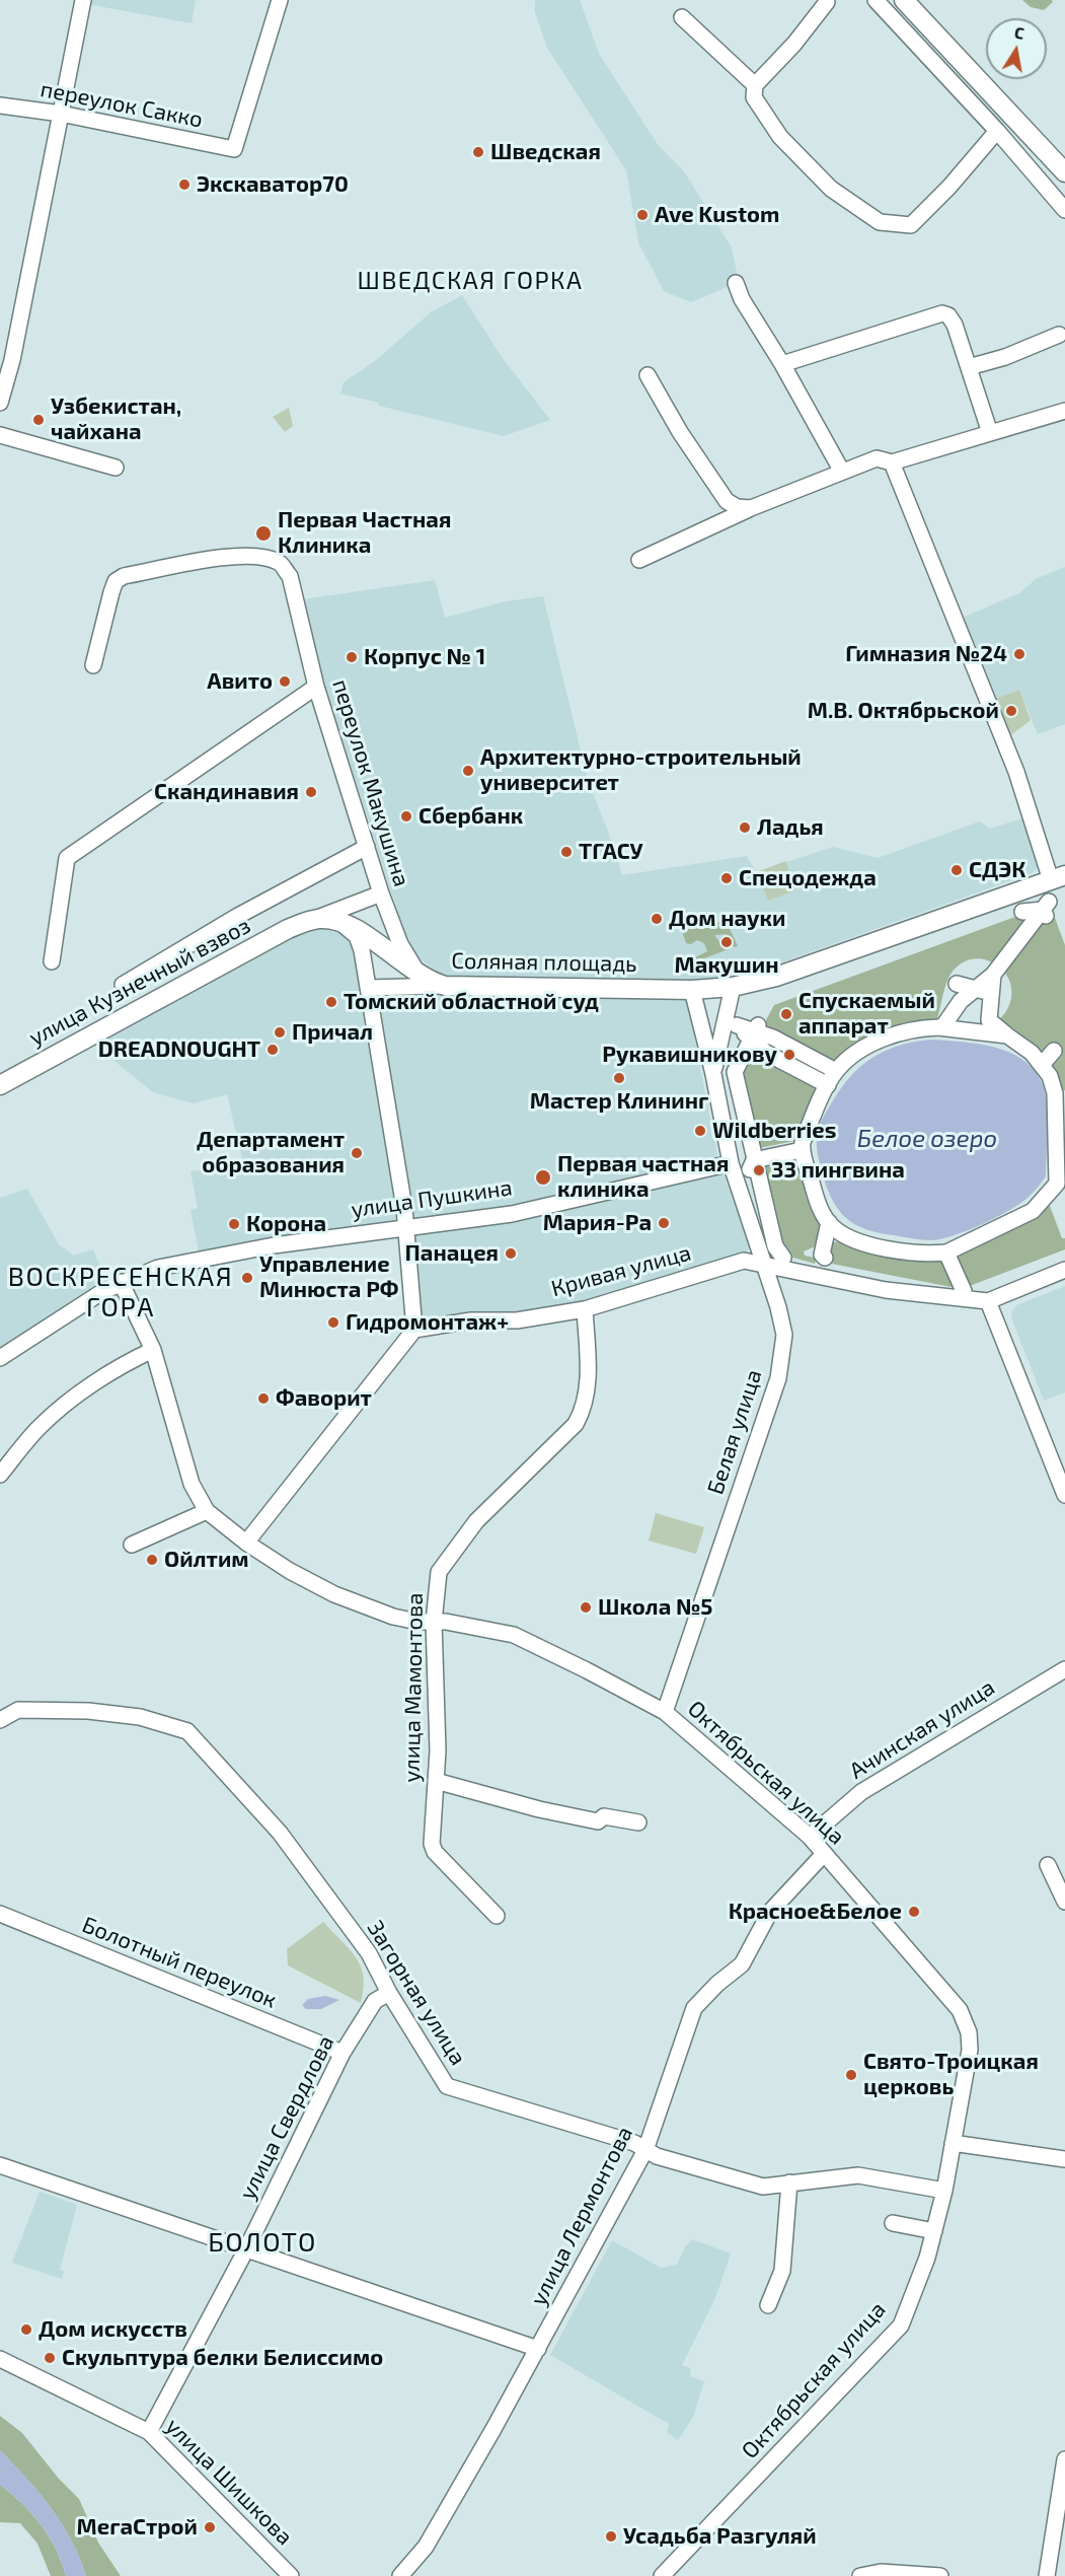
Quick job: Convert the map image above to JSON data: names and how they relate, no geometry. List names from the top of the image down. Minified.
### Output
{"streets":{"main road":["Соляная площадь","улица Кузнечный взвоз"],"street":["переулок Сакко","переулок Макушина","улица Пушкина","Кривая улица","Белая улица","улица Мамонтова","Ачинская улица","Октябрьская улица","Болотный переулок","Загорная улица","улица Свердлова","улица Лермонтова","улица Шишкова"]},"crossings":[["переулок Макушина","Соляная площадь"],["Соляная площадь","улица Кузнечный взвоз"],["улица Пушкина","Белая улица"],["улица Пушкина","Октябрьская улица"],["Кривая улица","Белая улица"],["Кривая улица","улица Мамонтова"],["Белая улица","Октябрьская улица"],["улица Мамонтова","Октябрьская улица"],["Ачинская улица","Октябрьская улица"],["Октябрьская улица","Загорная улица"],["Октябрьская улица","улица Лермонтова"],["Болотный переулок","улица Свердлова"],["Загорная улица","улица Свердлова"],["Загорная улица","улица Лермонтова"],["улица Свердлова","улица Шишкова"]],"districts":["ШВЕДСКАЯ ГОРКА","ВОСКРЕСЕНСКАЯ ГОРА","БОЛОТО"],"water":["Белое озеро"],"places":["Шведская","Экскаватор70","Ave Kustom","Узбекистан, чайхана","Первая Частная Клиника","Гимназия №24","Корпус № 1","Авито","М.В. Октябрьской","Архитектурно-строительный университет","Скандинавия","Сбербанк","Ладья","ТГАСУ","СДЭК","Спецодежда","Дом науки","Макушин","Томский областной суд","Спускаемый аппарат","Причал","DREADNOUGHT","Рукавишникову","Мастер Клининг","Wildberries","Департамент образования","33 пингвина","Первая частная клиника","Мария-Ра","Корона","Панацея","Управление Минюста РФ","Гидромонтаж+","Фаворит","Ойлтим","Школа №5","Красное&Белое","Свято-Троицкая церковь","Дом искусств","Скульптура белки Белиссимо","МегаСтрой","Усадьба Разгуляй"],"north":"top"}
